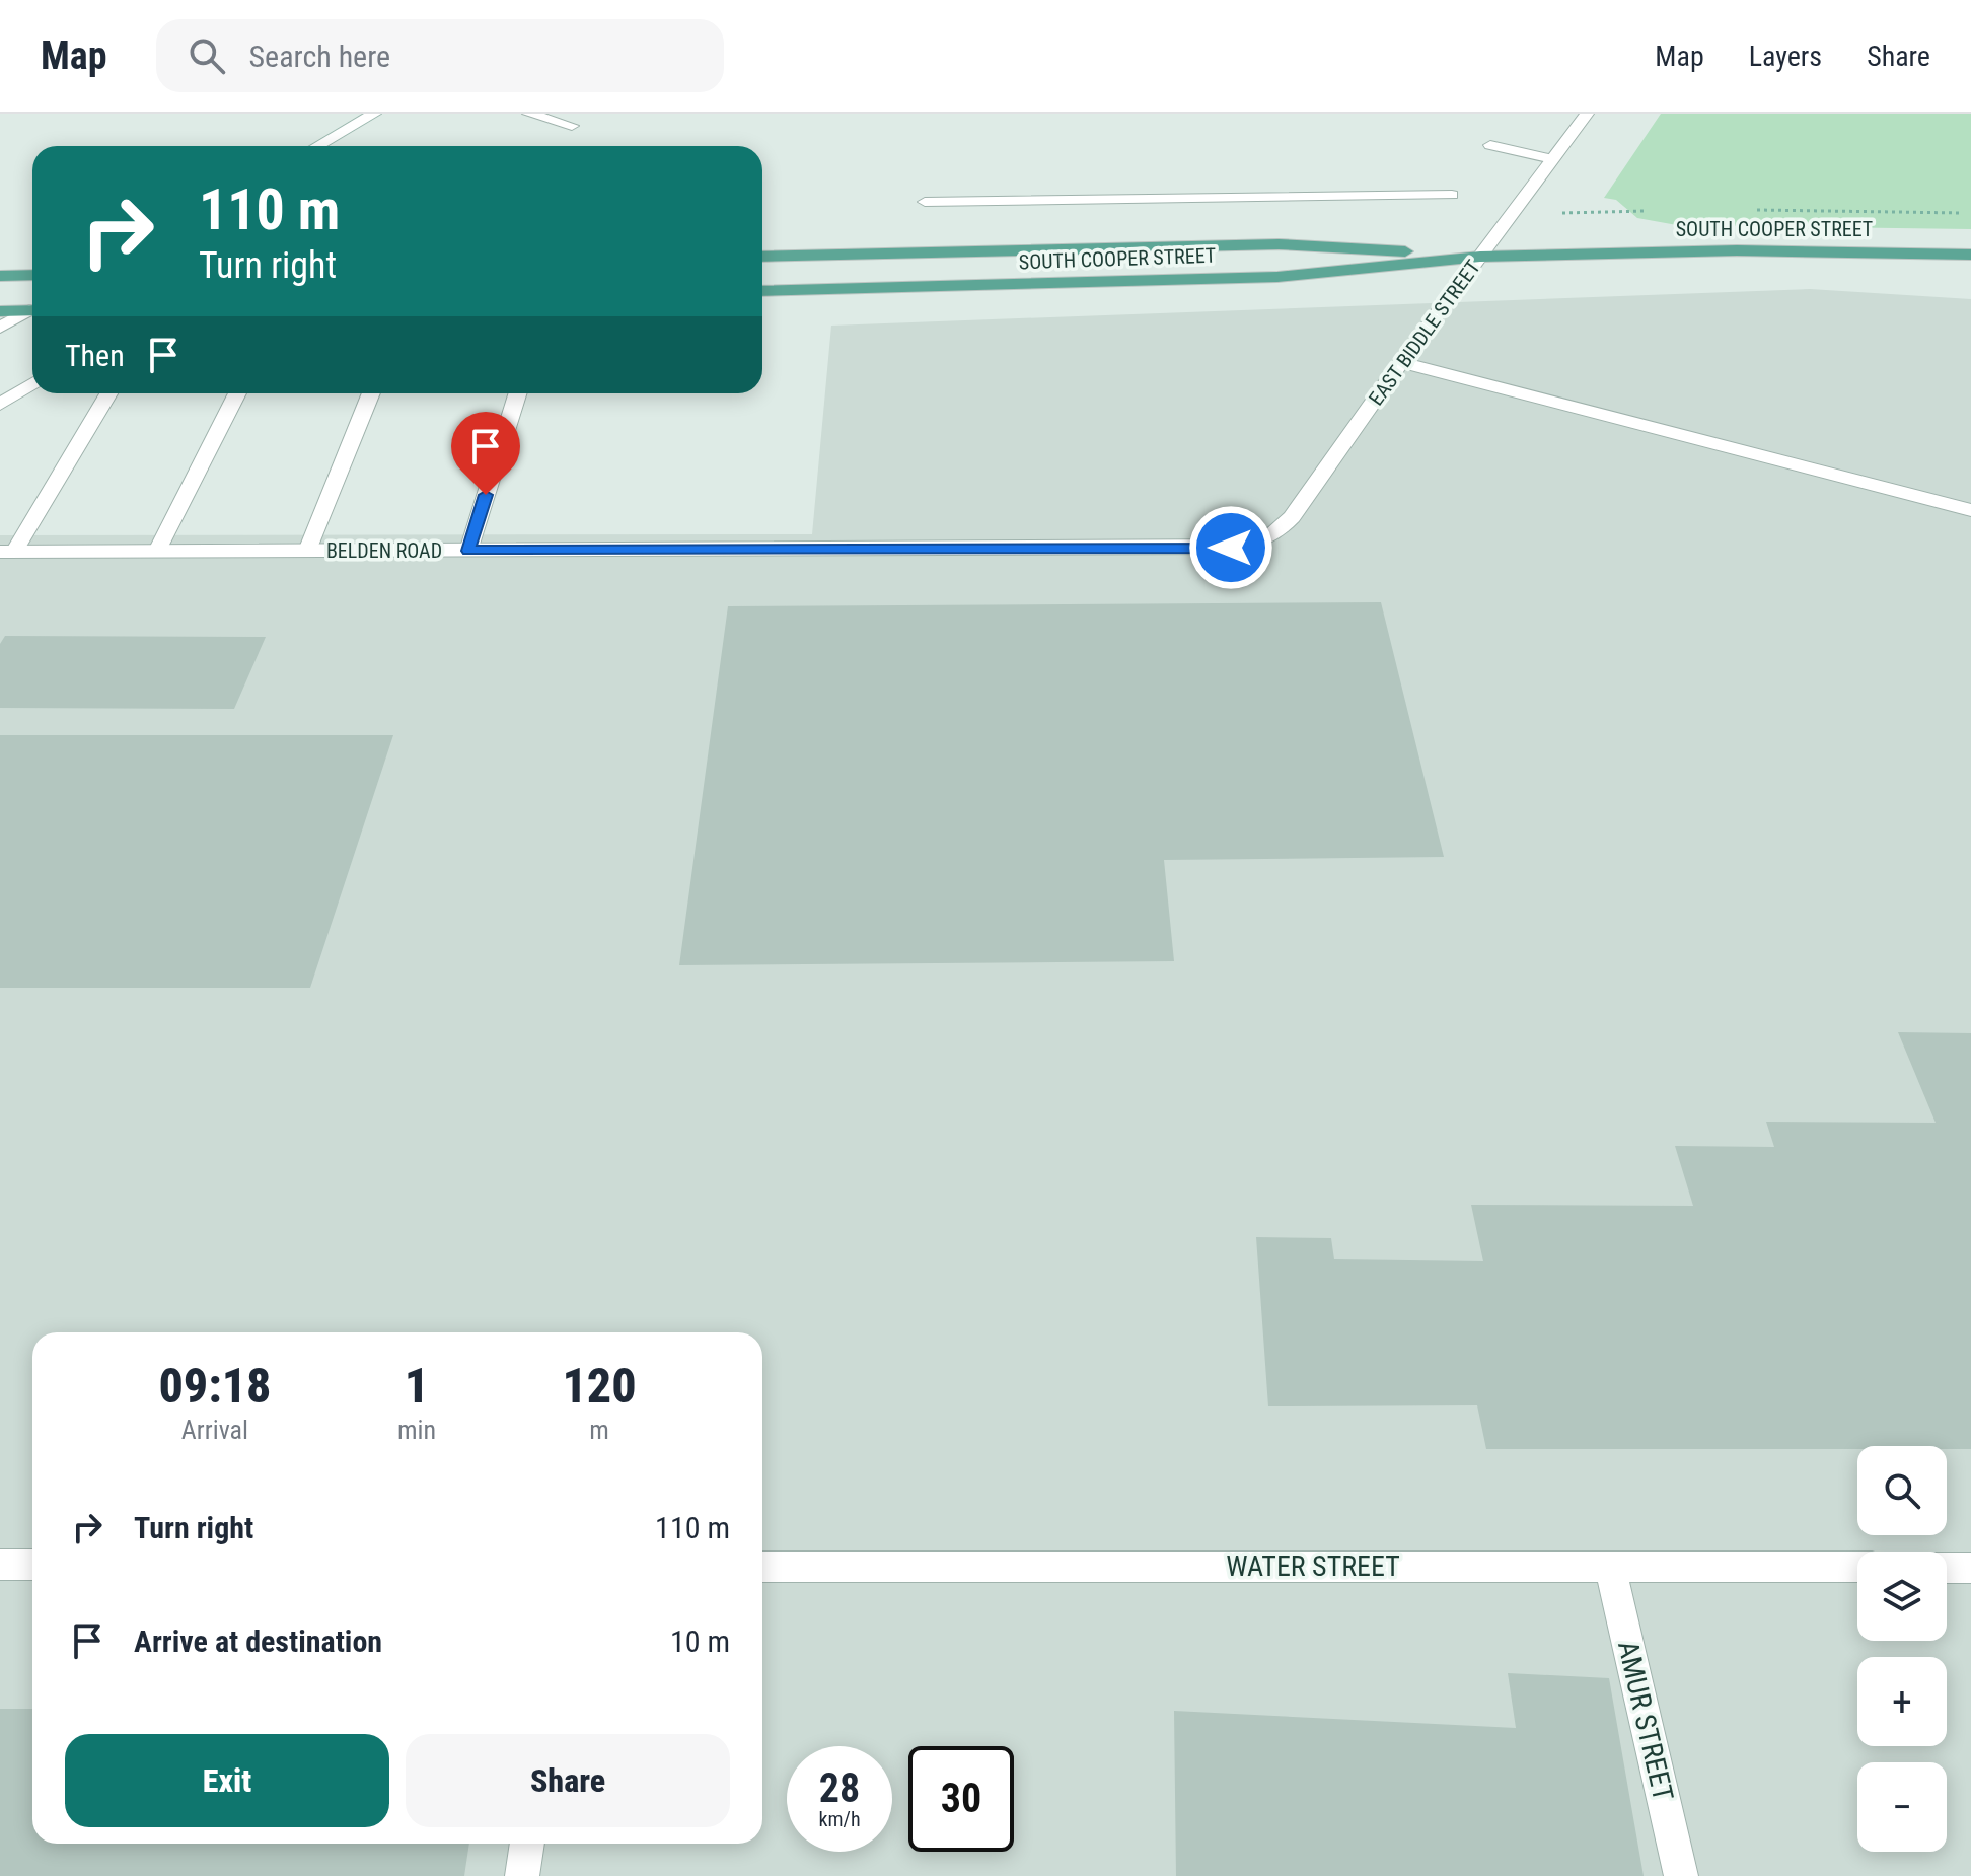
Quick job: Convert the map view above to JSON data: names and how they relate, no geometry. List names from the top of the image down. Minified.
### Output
{"streets":{"main road":["SOUTH COOPER STREET"],"street":["EAST BIDDLE STREET","BELDEN ROAD","WATER STREET","AMUR STREET"]},"crossings":[["SOUTH COOPER STREET","EAST BIDDLE STREET"],["EAST BIDDLE STREET","BELDEN ROAD"],["WATER STREET","AMUR STREET"]],"page":{"header":"Map","search":"Search here","nav":["Map","Layers","Share"],"turn":["110 m","Turn right"],"then":"Then","eta":["09:18","Arrival","1","min","120","m"],"map_buttons":["+","−"],"list":[{"name":"Turn right","value":"110 m"},{"name":"Arrive at destination","value":"10 m"}],"buttons":["Exit","Share"],"speed":"28 km/h","limit":"30"}}
